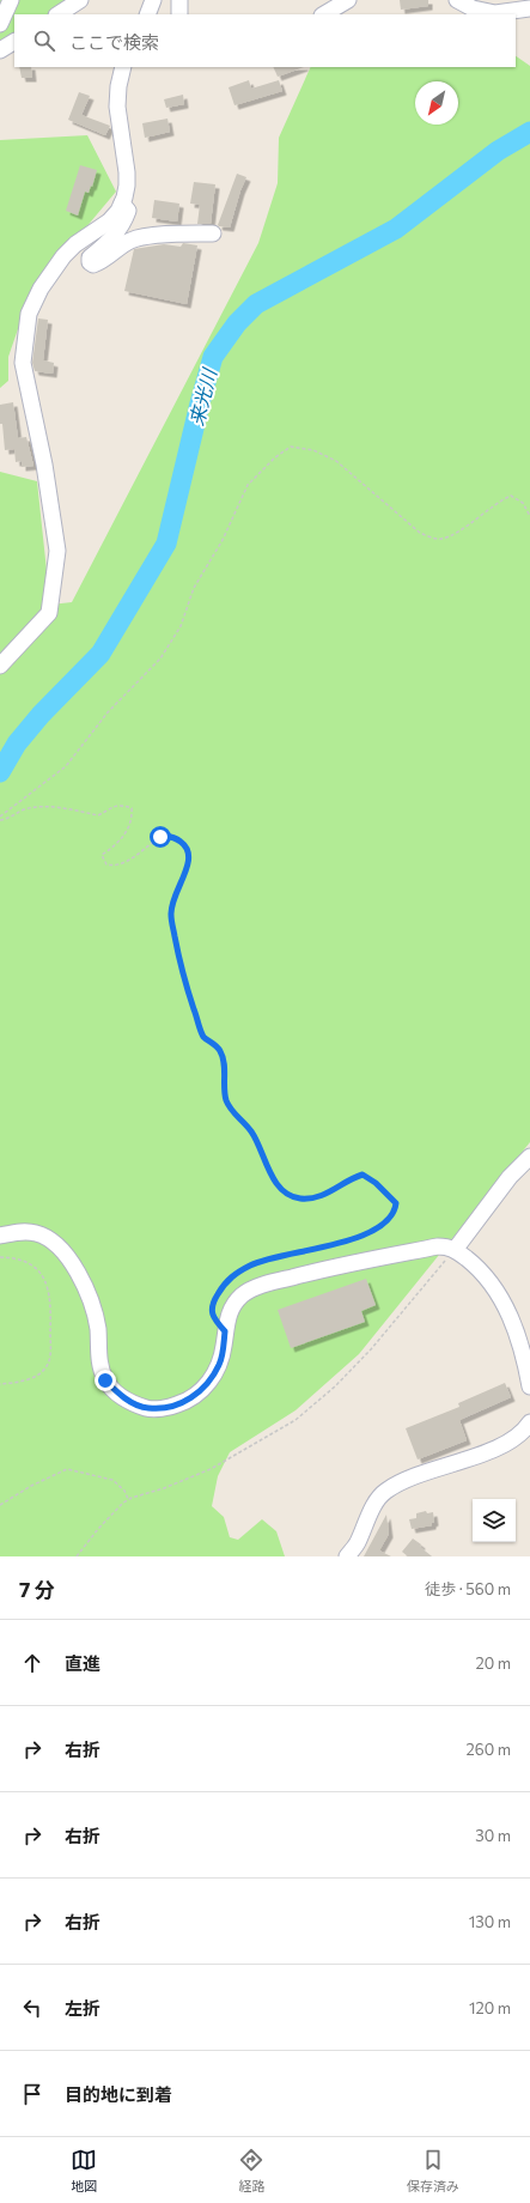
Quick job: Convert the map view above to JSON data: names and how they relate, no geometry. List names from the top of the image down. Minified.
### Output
{"water":["来光川"],"north":"bottom left","page":{"search":"ここで検索","heading":["7 分","徒歩 · 560 m"],"list":[["直進","20 m"],["右折","260 m"],["右折","30 m"],["右折","130 m"],["左折","120 m"],"目的地に到着"],"nav":["地図","経路","保存済み"]}}
